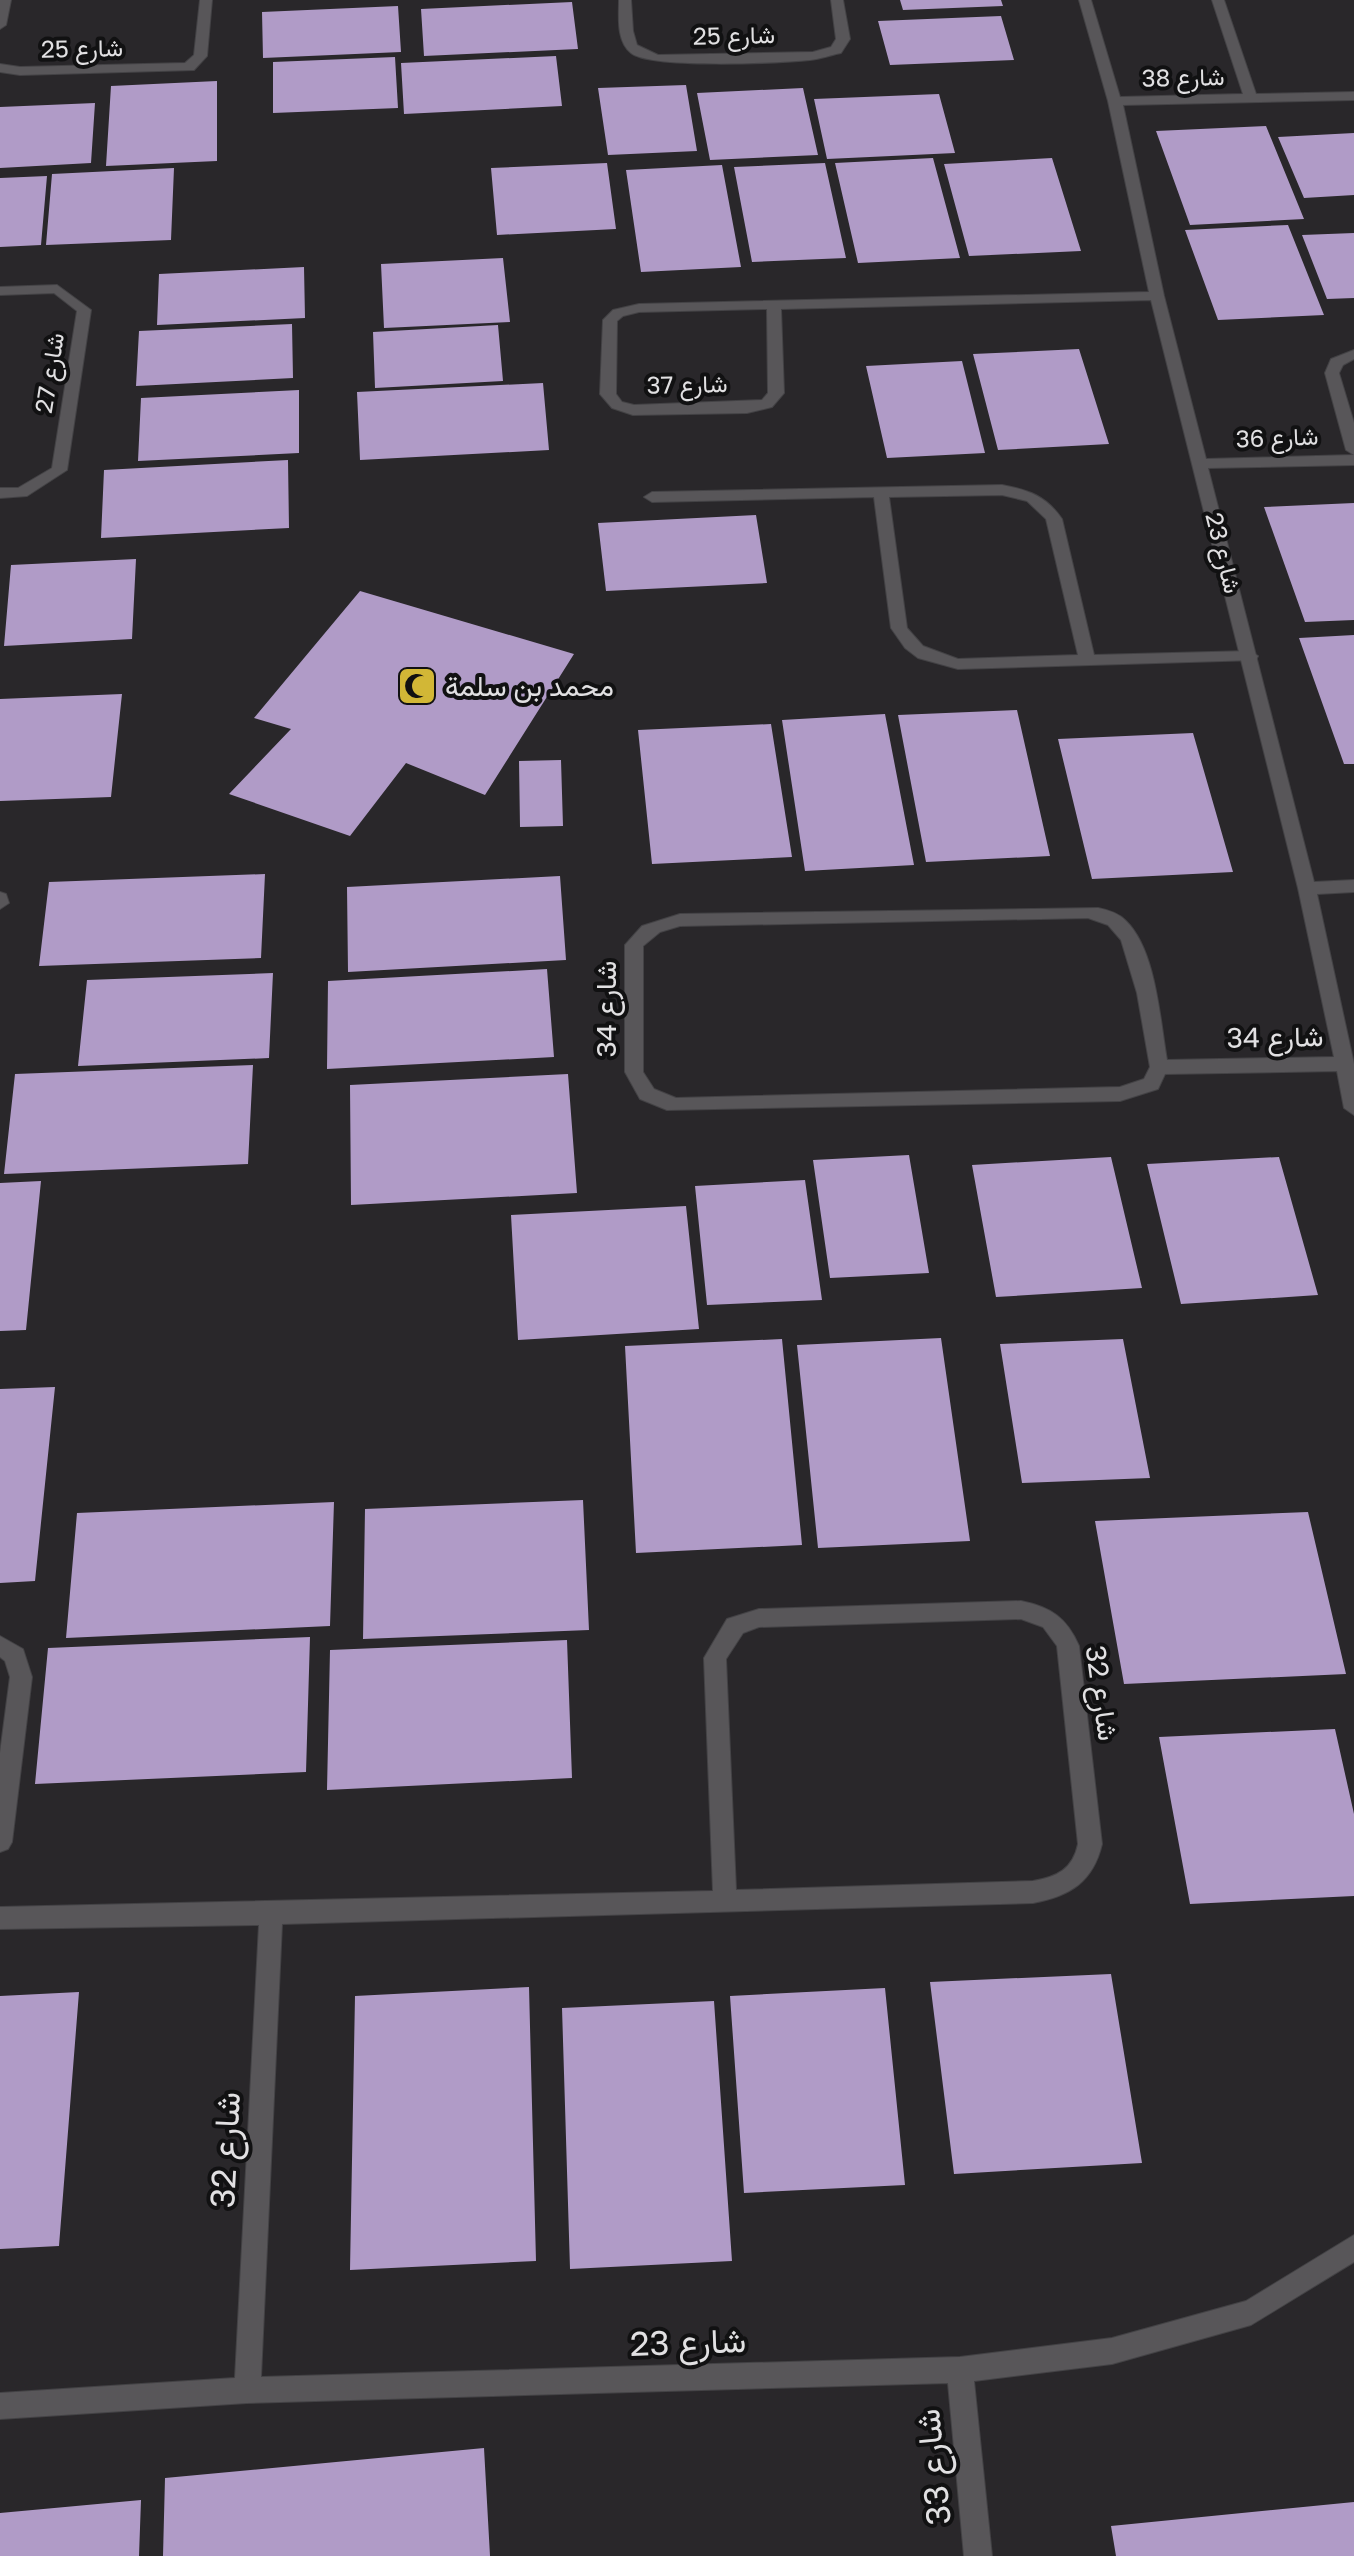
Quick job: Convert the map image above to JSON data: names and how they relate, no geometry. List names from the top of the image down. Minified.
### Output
{"streets":{"street":["شارع 25","شارع 38","شارع 27","شارع 37","شارع 36","شارع 23","شارع 34","شارع 32","شارع 33"]},"crossings":[["شارع 38","شارع 23"],["شارع 37","شارع 23"],["شارع 36","شارع 23"],["شارع 23","شارع 34"],["شارع 23","شارع 32"],["شارع 23","شارع 33"]],"places":{"mosque":["محمد بن سلمة"]}}
